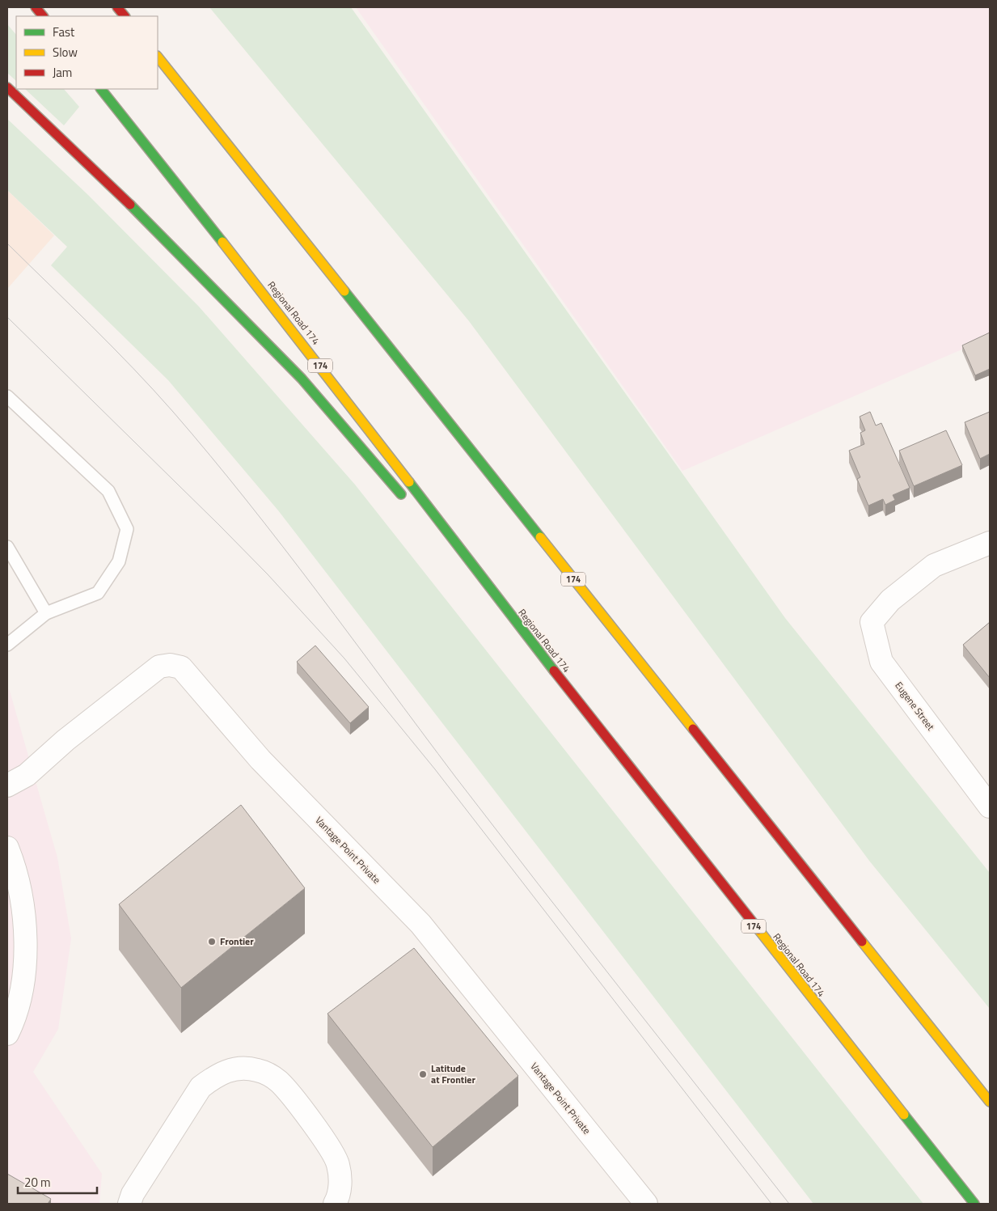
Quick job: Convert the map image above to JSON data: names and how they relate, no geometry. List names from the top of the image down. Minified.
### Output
{"streets":{"highway":["Regional Road 174","174"],"street":["Eugene Street","Vantage Point Private"]},"places":["Frontier","Latitude at Frontier"],"legend":["Fast","Slow","Jam"],"scale_bar":"20 m"}
